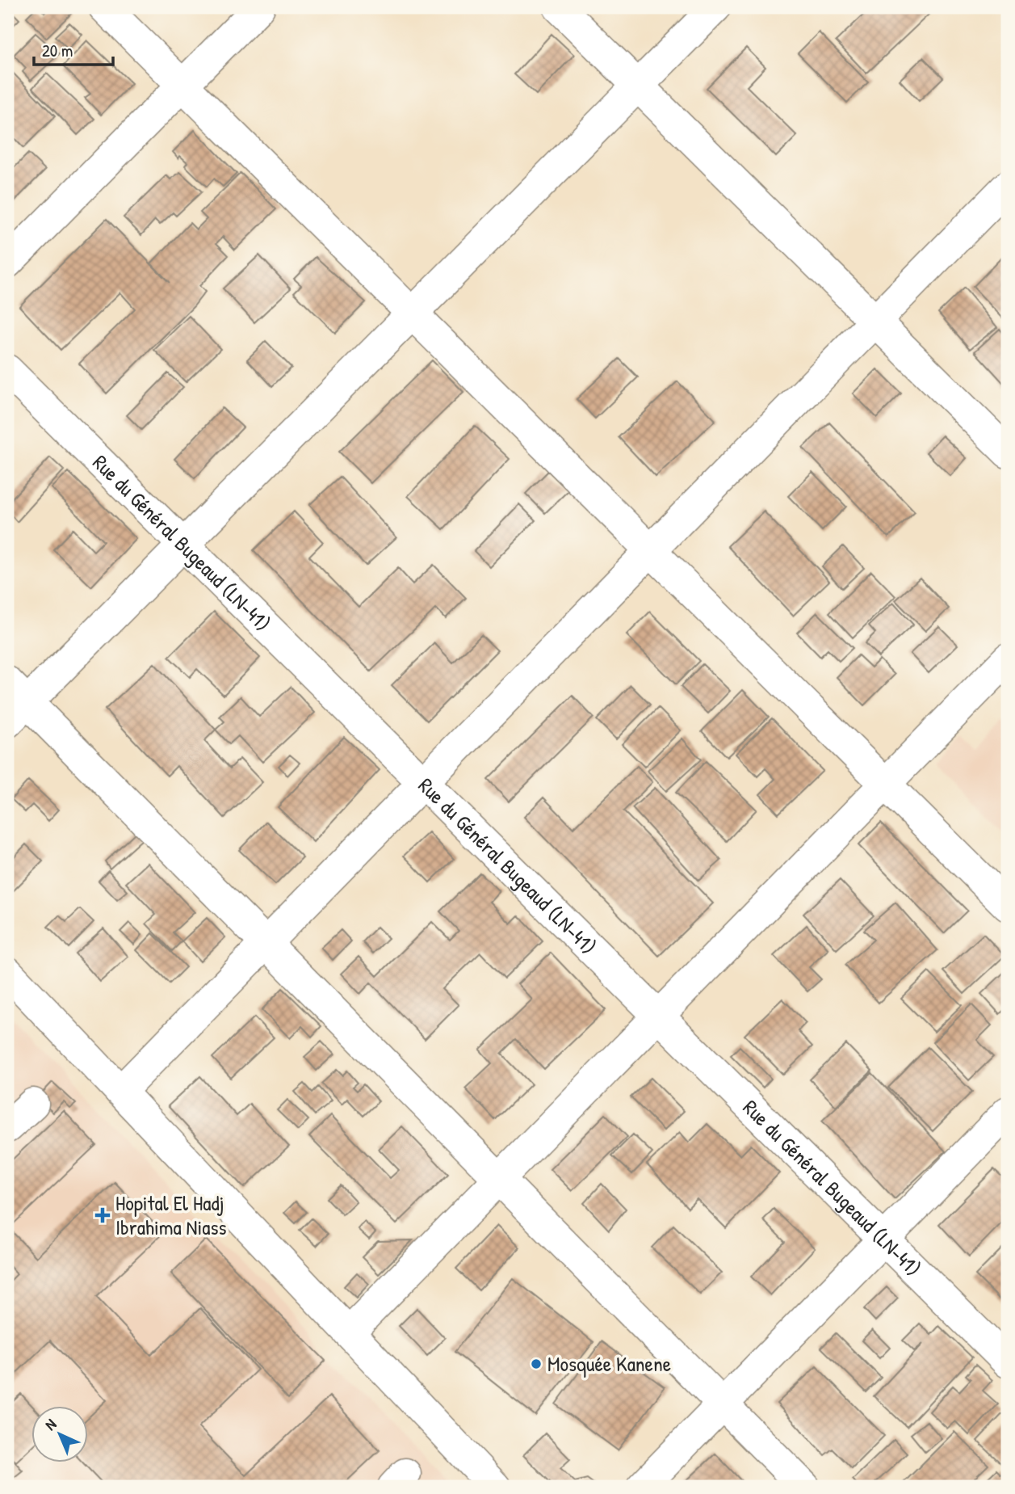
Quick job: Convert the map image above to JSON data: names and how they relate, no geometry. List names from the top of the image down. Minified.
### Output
{"streets":{"street":["Rue du Général Bugeaud (LN-41)"]},"places":{"health":["Hopital El Hadj Ibrahima Niass"],"other":["Mosquée Kanene"]},"scale_bar":"20 m","north":"top left"}
